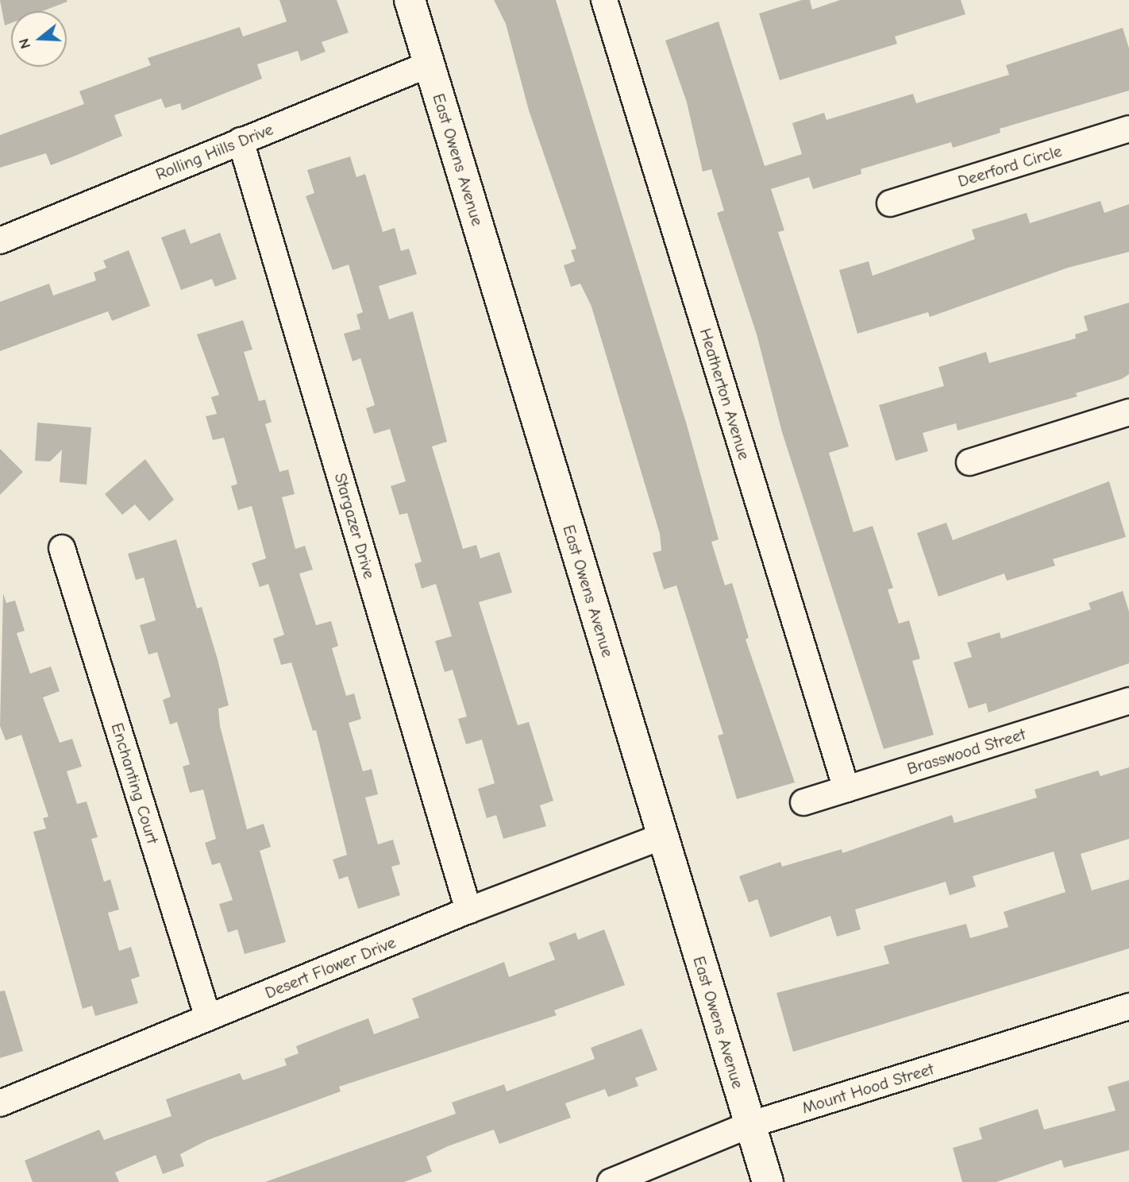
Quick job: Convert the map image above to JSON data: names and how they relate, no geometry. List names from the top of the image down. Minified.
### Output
{"streets":{"main road":["East Owens Avenue"],"street":["Rolling Hills Drive","Deerford Circle","Heatherton Avenue","Stargazer Drive","Brasswood Street","Enchanting Court","Desert Flower Drive","Mount Hood Street"]},"crossings":[["Rolling Hills Drive","East Owens Avenue"],["Rolling Hills Drive","Stargazer Drive"],["East Owens Avenue","Desert Flower Drive"],["East Owens Avenue","Mount Hood Street"],["Heatherton Avenue","Brasswood Street"],["Stargazer Drive","Desert Flower Drive"],["Enchanting Court","Desert Flower Drive"]],"north":"left"}
